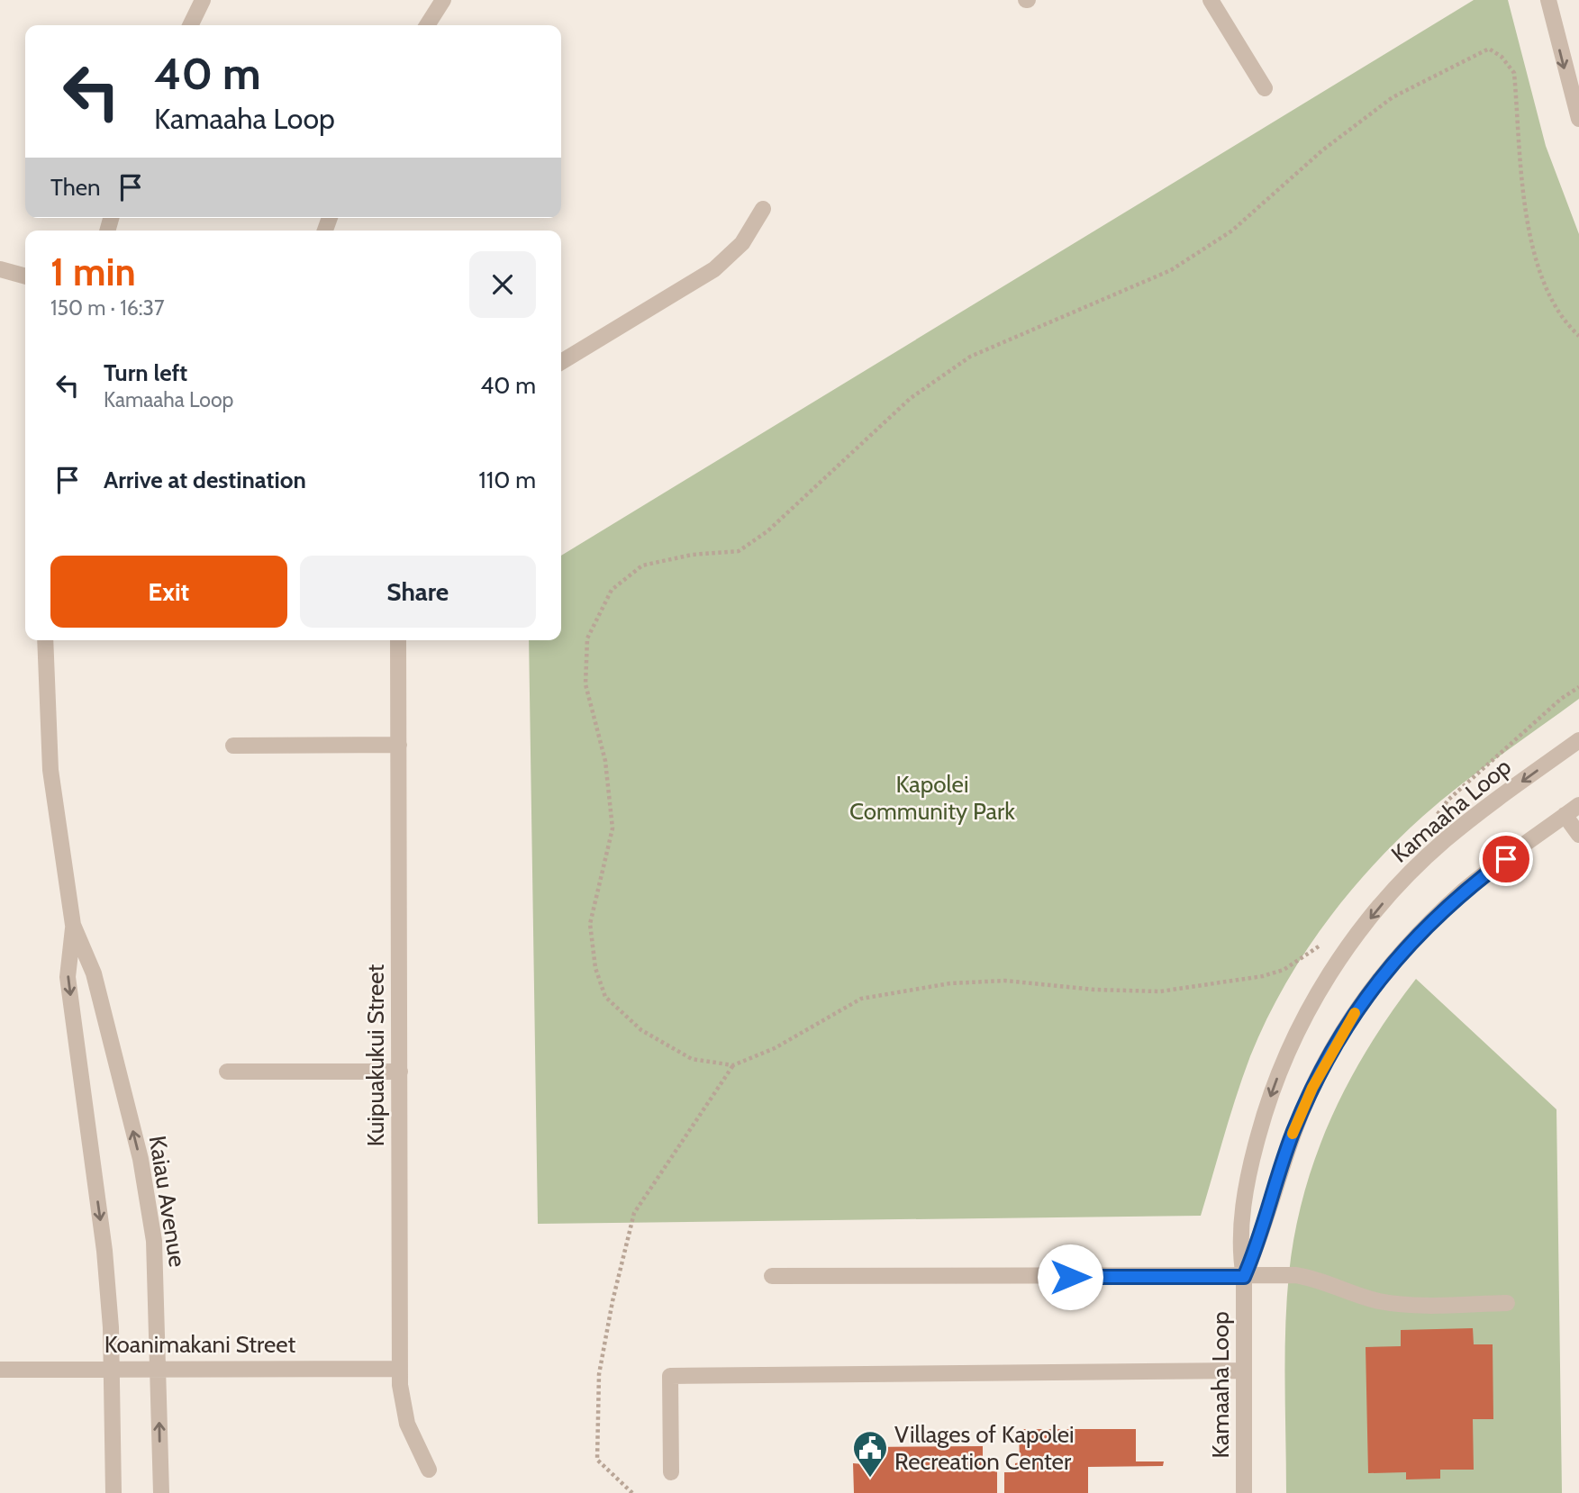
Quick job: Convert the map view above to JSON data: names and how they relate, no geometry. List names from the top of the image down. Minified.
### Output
{"streets":{"street":["Kamaaha Loop","Kuipuakukui Street","Kaiau Avenue","Koanimakani Street"]},"crossings":[["Kuipuakukui Street","Koanimakani Street"],["Kaiau Avenue","Koanimakani Street"]],"parks":["Kapolei Community Park"],"places":{"public building":["Villages of Kapolei Recreation Center"]},"page":{"turn":["40 m","Kamaaha Loop"],"then":"Then","heading":["1 min","150 m · 16:37"],"list":[{"name":"Turn left","note":"Kamaaha Loop","value":"40 m"},{"name":"Arrive at destination","value":"110 m"}],"buttons":["Exit","Share"]}}
